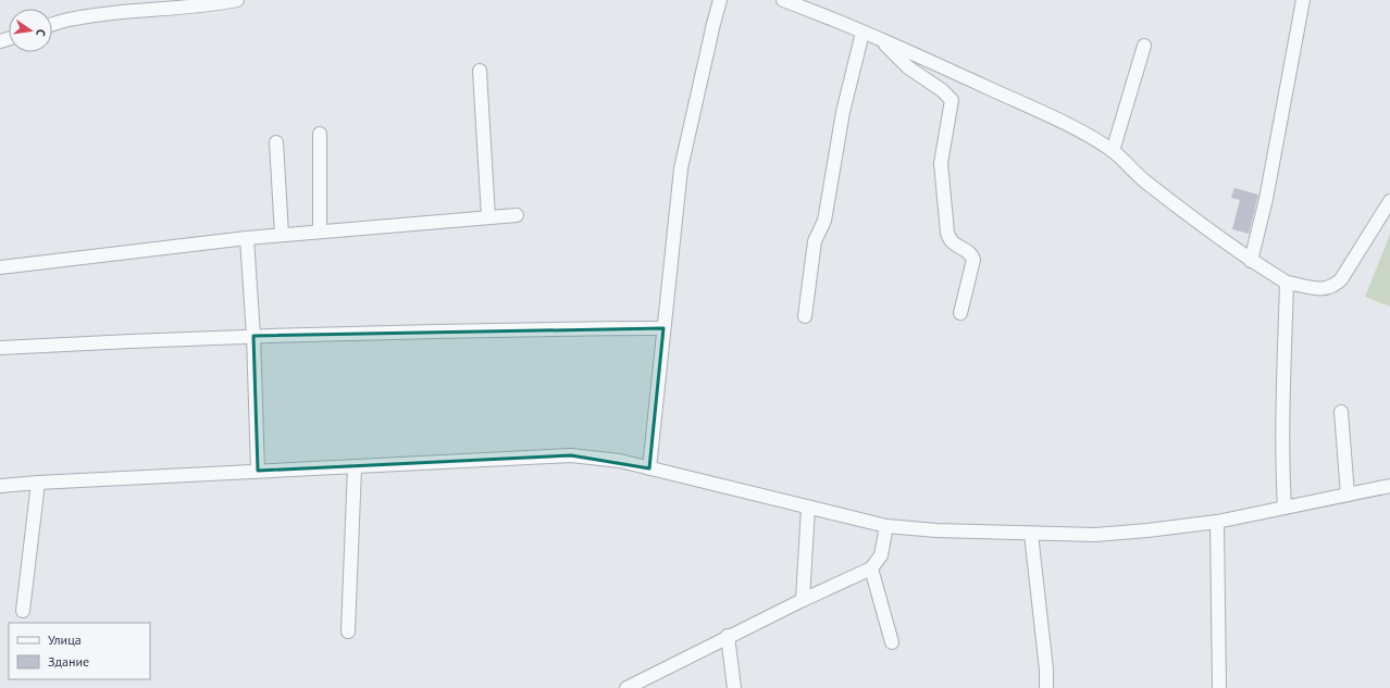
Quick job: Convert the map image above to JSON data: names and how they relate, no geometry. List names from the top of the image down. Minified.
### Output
{"legend":["Улица","Здание"],"north":"right"}
